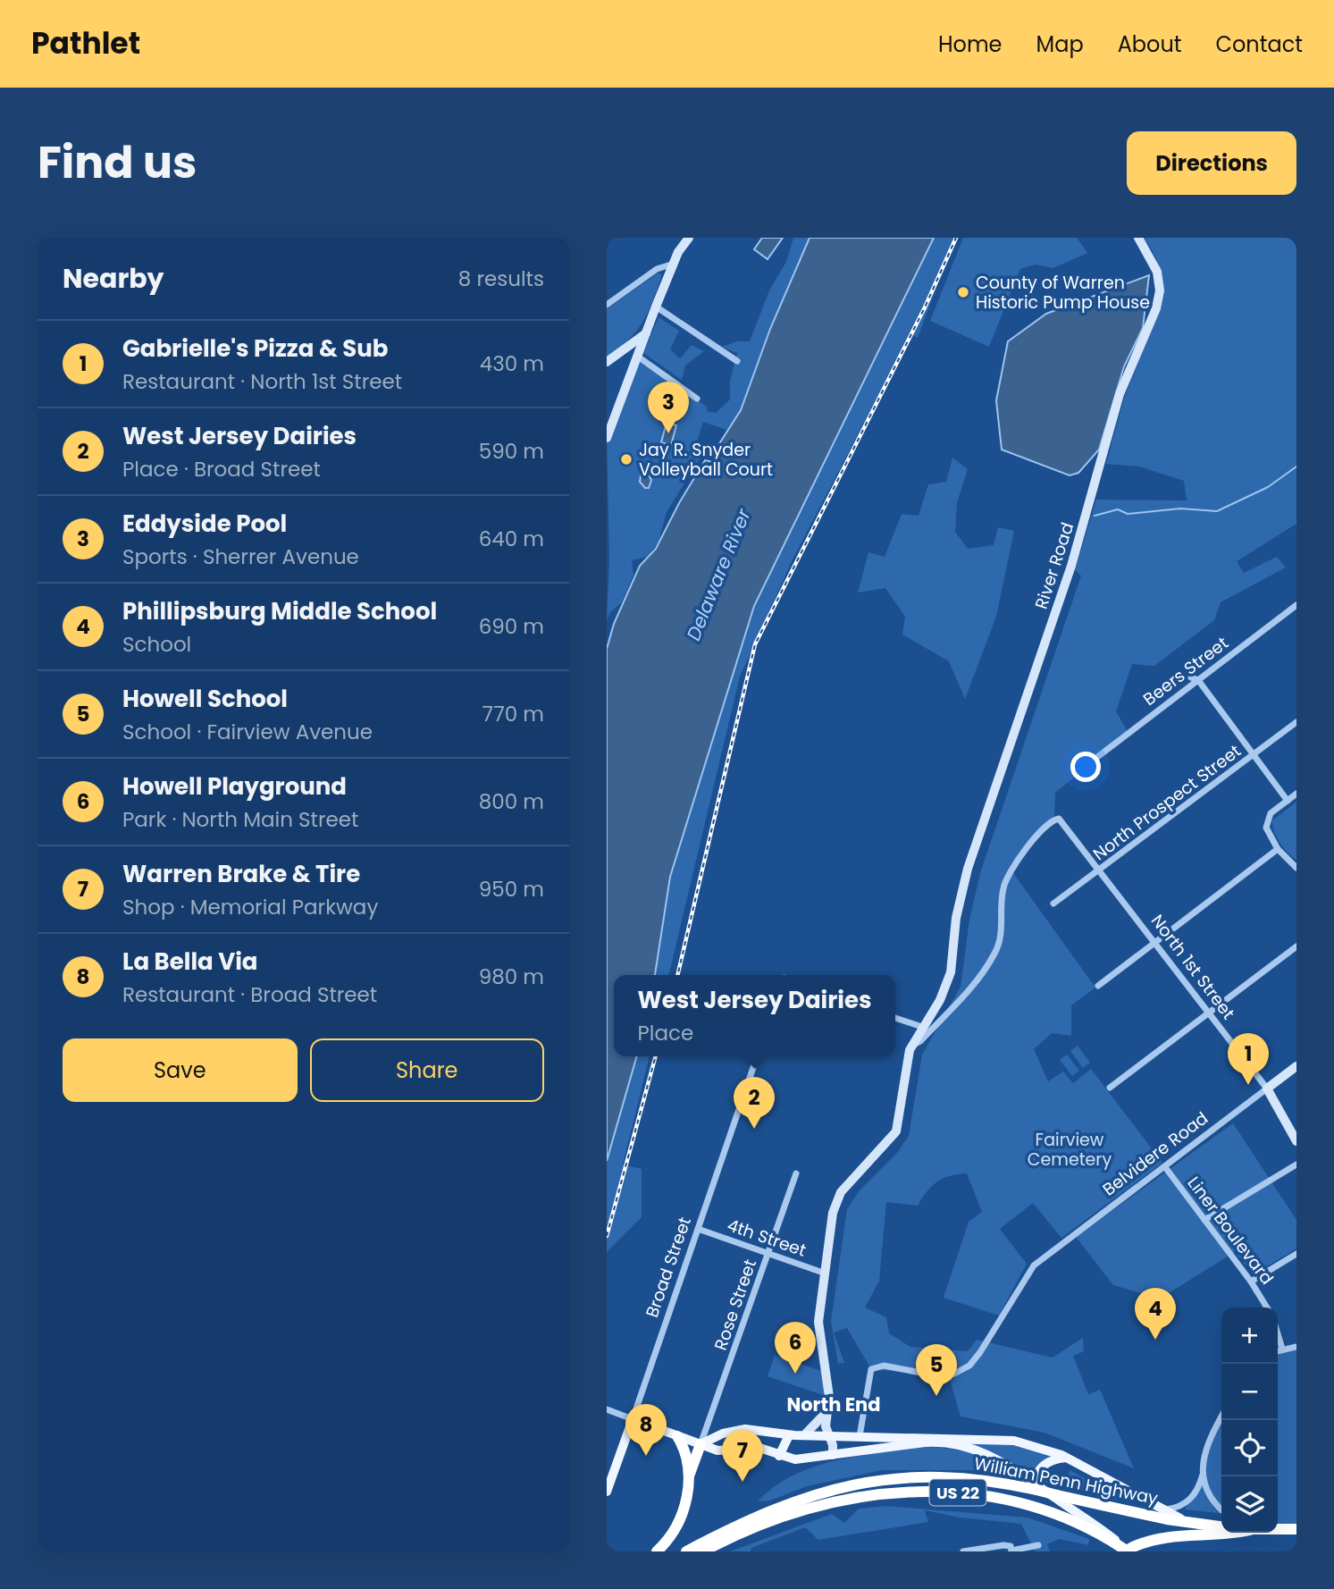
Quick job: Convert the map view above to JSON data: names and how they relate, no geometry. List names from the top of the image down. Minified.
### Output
{"streets":{"highway":["William Penn Highway","US 22"],"main road":["Broad Street"],"street":["River Road","Beers Street","North Prospect Street","North 1st Street","Belvidere Road","Liner Boulevard","4th Street","Rose Street"]},"crossings":[["River Road","North 1st Street"],["River Road","4th Street"],["North Prospect Street","North 1st Street"],["North 1st Street","Belvidere Road"],["Belvidere Road","Liner Boulevard"],["4th Street","Broad Street"],["4th Street","Rose Street"],["William Penn Highway","US 22"]],"districts":["North End"],"water":["Delaware River"],"parks":["Fairview Cemetery"],"places":["County of Warren Historic Pump House","Jay R. Snyder Volleyball Court"],"page":{"header":"Pathlet","nav":["Home","Map","About","Contact"],"title":"Find us","buttons":["Directions",["Save","Share"]],"heading":["Nearby","8 results"],"list":[{"mark":"1","name":"Gabrielle's Pizza & Sub","note":"Restaurant · North 1st Street","value":"430 m"},{"mark":"2","name":"West Jersey Dairies","note":"Place · Broad Street","value":"590 m"},{"mark":"3","name":"Eddyside Pool","note":"Sports · Sherrer Avenue","value":"640 m"},{"mark":"4","name":"Phillipsburg Middle School","note":"School","value":"690 m"},{"mark":"5","name":"Howell School","note":"School · Fairview Avenue","value":"770 m"},{"mark":"6","name":"Howell Playground","note":"Park · North Main Street","value":"800 m"},{"mark":"7","name":"Warren Brake & Tire","note":"Shop · Memorial Parkway","value":"950 m"},{"mark":"8","name":"La Bella Via","note":"Restaurant · Broad Street","value":"980 m"}],"pins":["3","1","2","4","6","5","8","7"],"popup":["West Jersey Dairies","Place"],"map_buttons":["+","−"]}}
